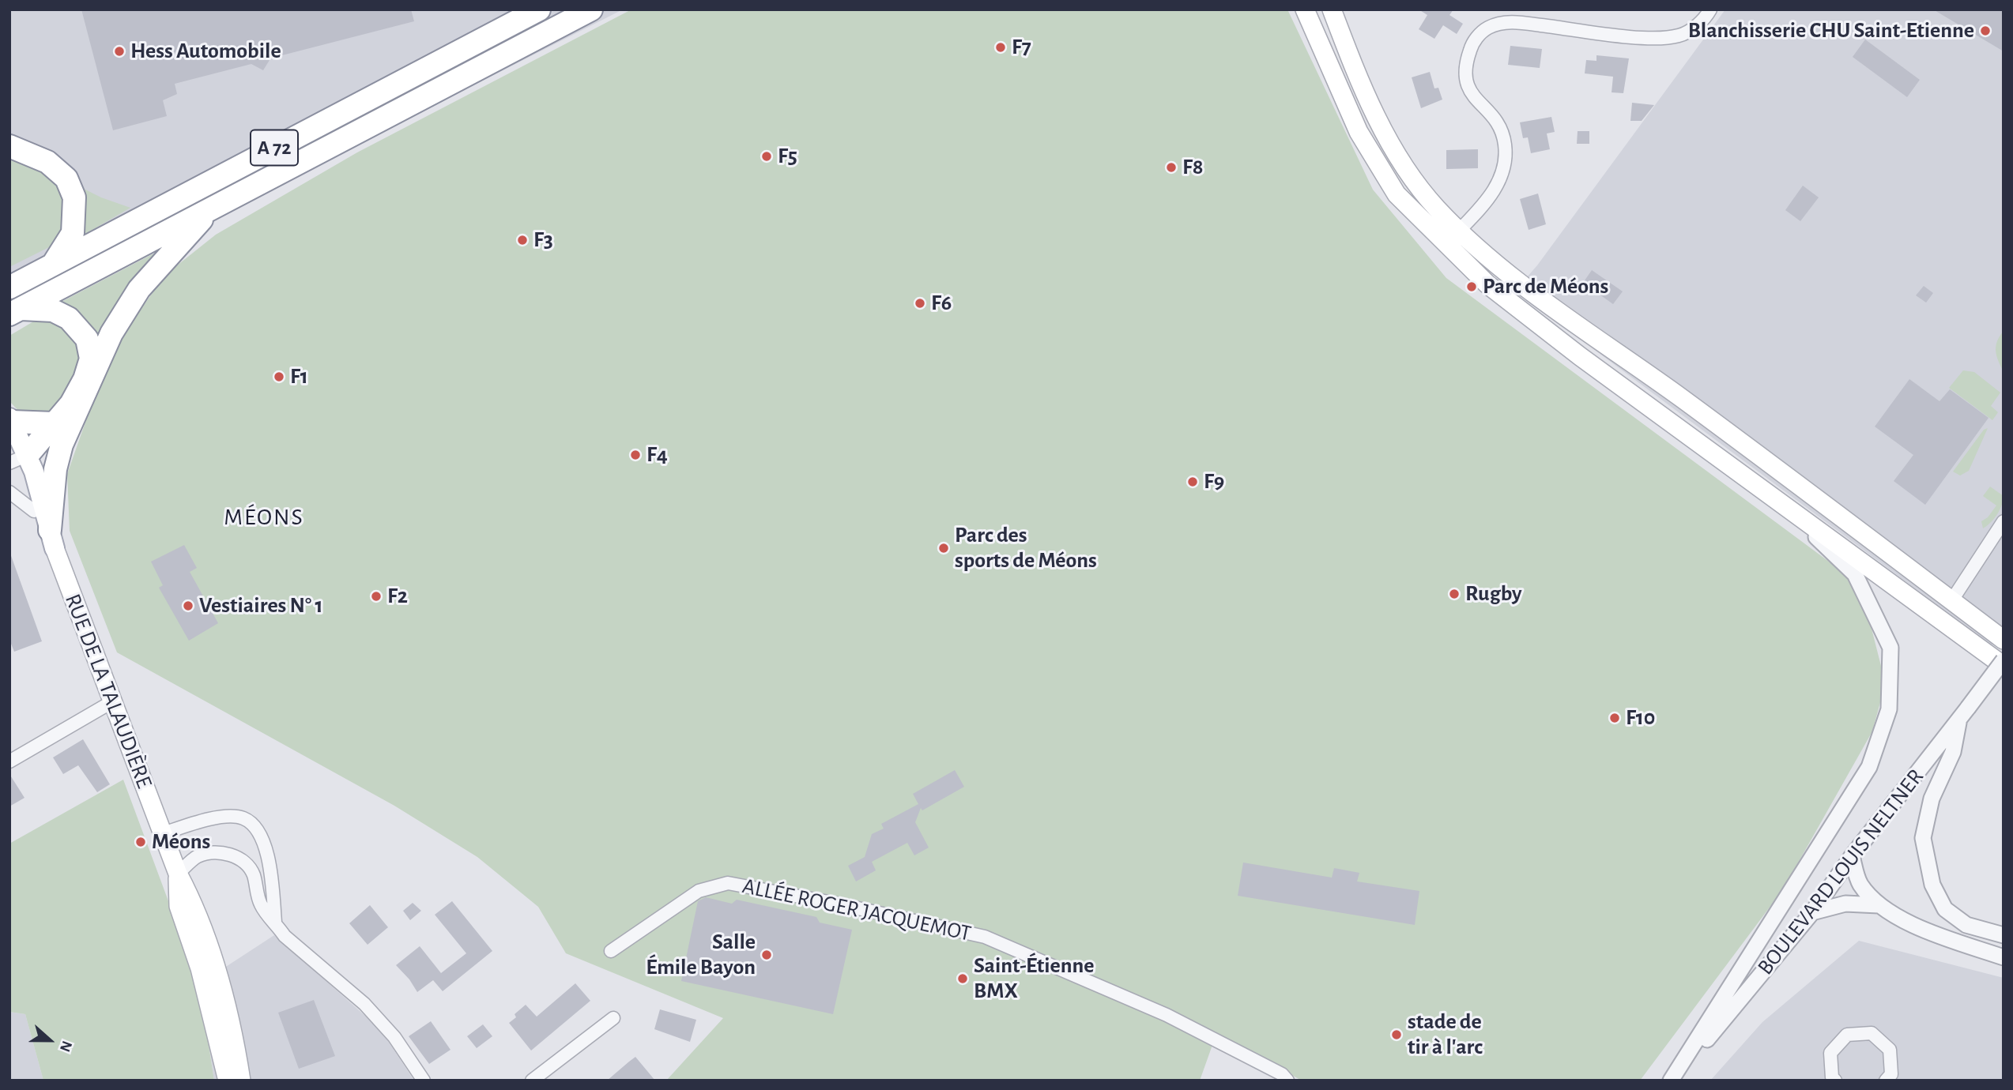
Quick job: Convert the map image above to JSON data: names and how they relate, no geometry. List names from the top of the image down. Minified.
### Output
{"streets":{"highway":["A 72"],"main road":["RUE DE LA TALAUDIÈRE"],"street":["BOULEVARD LOUIS NELTNER","ALLÉE ROGER JACQUEMOT"]},"districts":["MÉONS"],"places":["Blanchisserie CHU Saint-Etienne","F7","Hess Automobile","F5","F8","F3","Parc de Méons","F6","F1","F4","F9","Parc des sports de Méons","Rugby","F2","Vestiaires N° 1","F10","Méons","Salle Émile Bayon","Saint-Étienne BMX","stade de tir à l'arc"],"north":"right"}
